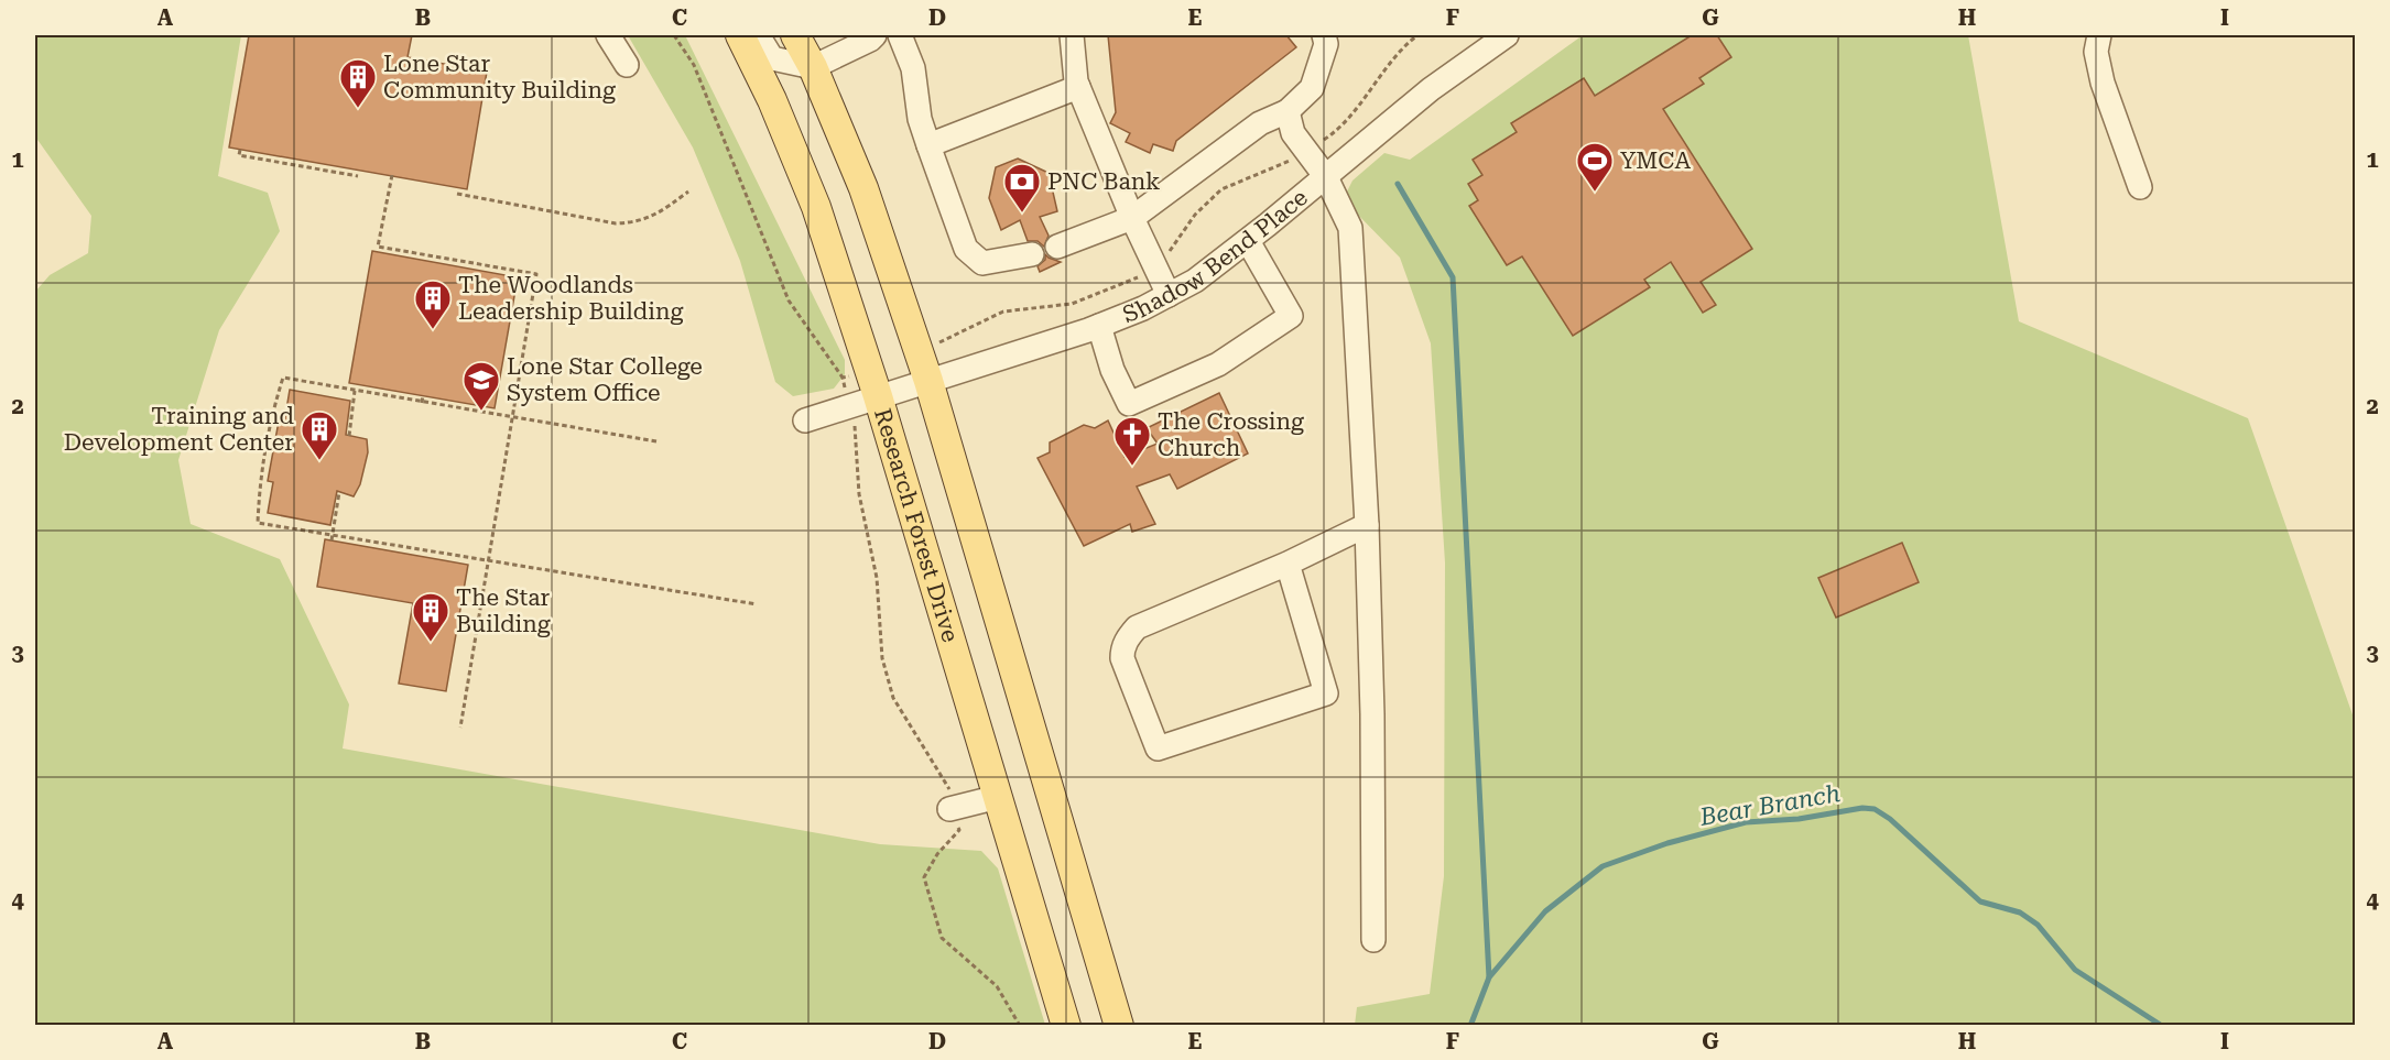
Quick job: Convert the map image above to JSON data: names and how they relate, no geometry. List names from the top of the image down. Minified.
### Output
{"streets":{"main road":["Research Forest Drive"],"street":["Shadow Bend Place"]},"crossings":[["Shadow Bend Place","Research Forest Drive"]],"water":["Bear Branch"],"places":{"building":["Lone Star Community Building","The Woodlands Leadership Building","Training and Development Center","The Star Building"],"sports":["YMCA"],"bank":["PNC Bank"],"school or university":["Lone Star College System Office"],"church":["The Crossing Church"]},"grid":{"columns":["A","B","C","D","E","F","G","H","I"],"rows":["1","2","3","4"]}}
